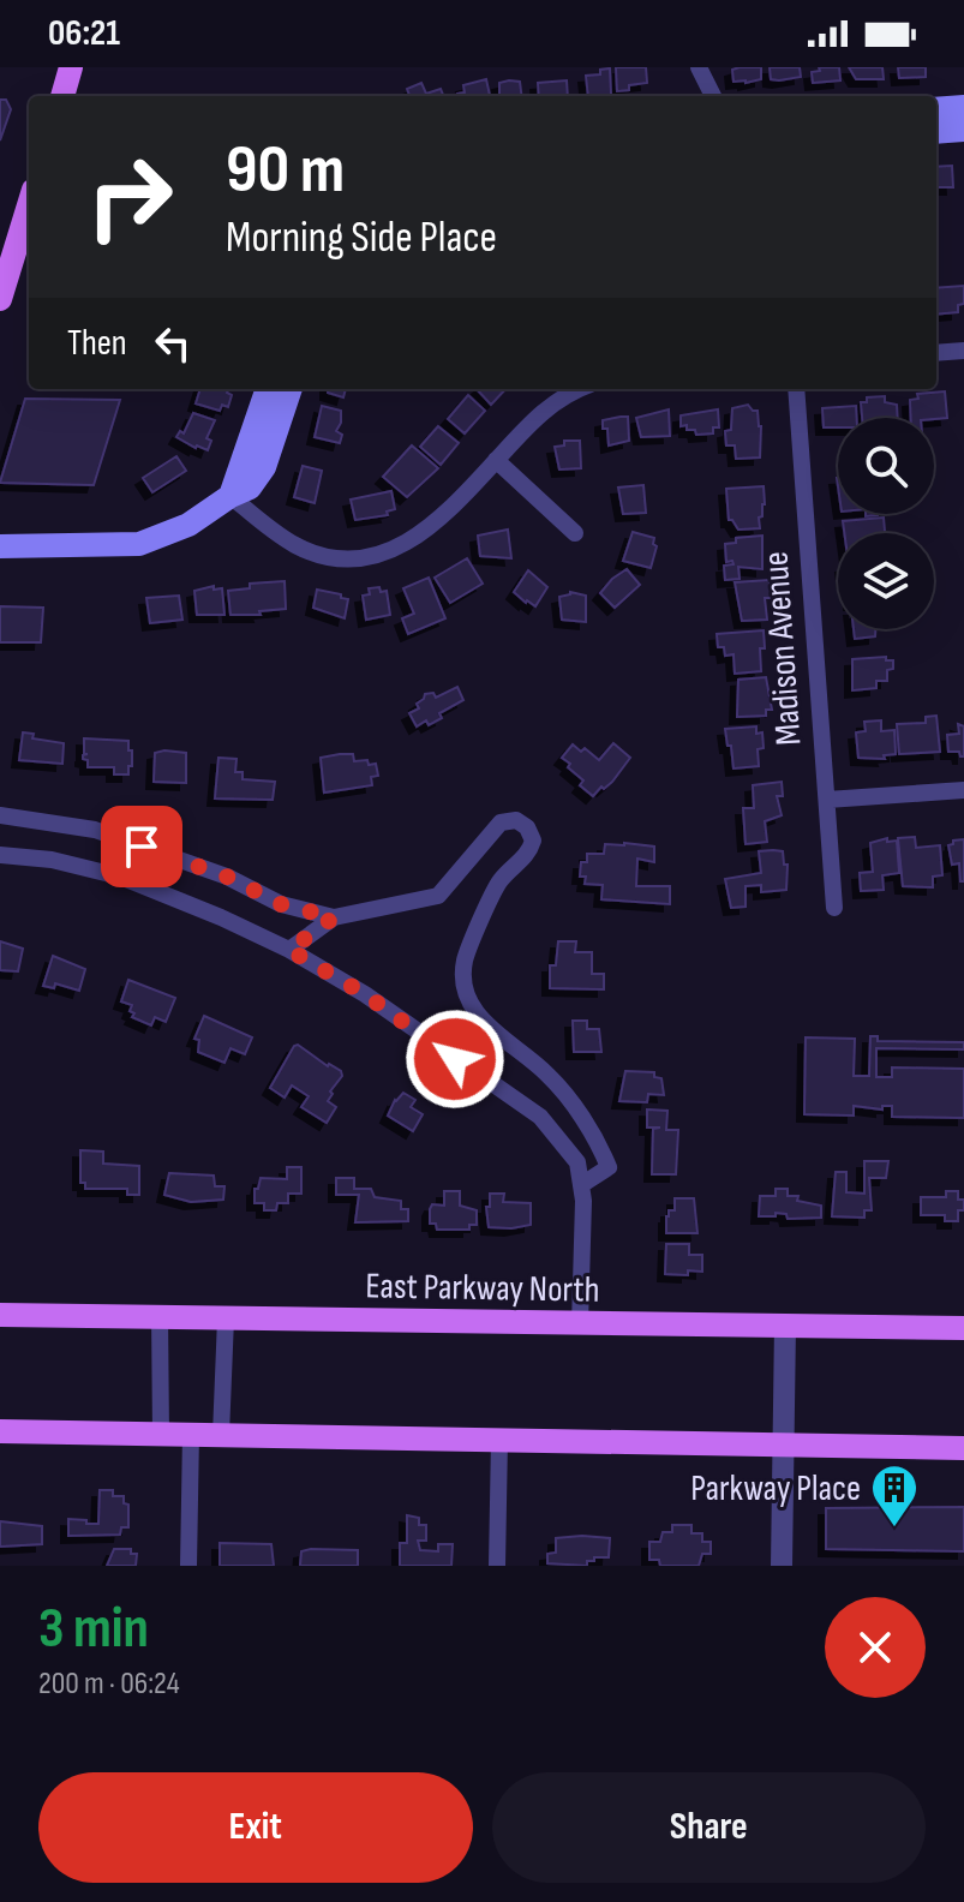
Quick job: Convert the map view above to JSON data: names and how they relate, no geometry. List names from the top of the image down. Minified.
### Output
{"streets":{"main road":["East Parkway North"],"street":["Madison Avenue"]},"places":{"building":["Parkway Place"]},"page":{"status":"06:21","turn":["90 m","Morning Side Place"],"then":"Then","heading":["3 min","200 m · 06:24"],"buttons":["Exit","Share"]}}
